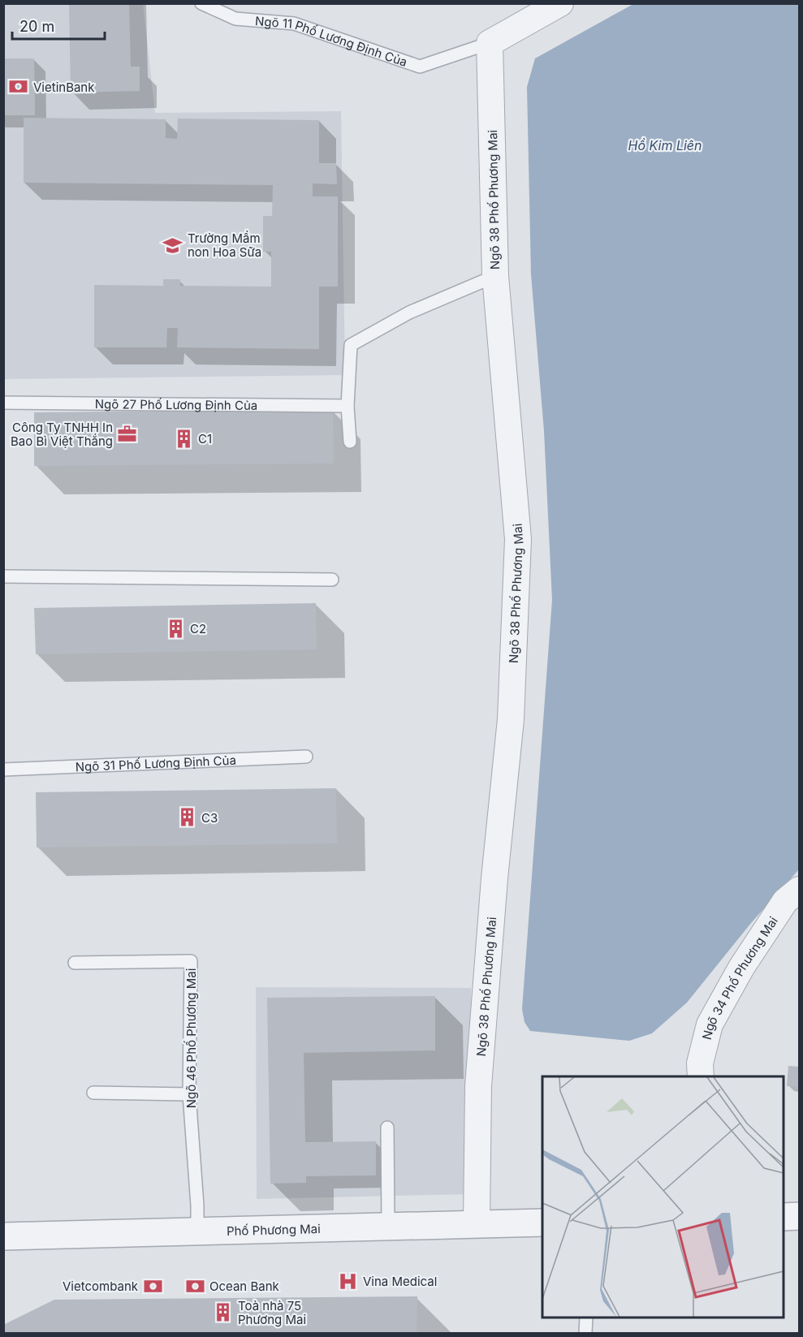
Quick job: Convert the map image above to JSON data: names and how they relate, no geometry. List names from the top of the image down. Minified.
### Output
{"streets":{"street":["Ngõ 38 Phố Phương Mai","Ngõ 34 Phố Phương Mai","Phố Phương Mai"],"lane":["Ngõ 11 Phố Lương Định Của","Ngõ 27 Phố Lương Định Của","Ngõ 31 Phố Lương Định Của","Ngõ 46 Phố Phương Mai"]},"crossings":[["Ngõ 11 Phố Lương Định Của","Ngõ 38 Phố Phương Mai"],["Ngõ 38 Phố Phương Mai","Phố Phương Mai"],["Ngõ 46 Phố Phương Mai","Phố Phương Mai"]],"water":["Hồ Kim Liên"],"places":{"bank":["VietinBank","Vietcombank","Ocean Bank"],"school or university":["Trường Mầm non Hoa Sữa"],"office":["Công Ty TNHH In Bao Bì Việt Thắng"],"building":["C1","C2","C3","Toà nhà 75 Phương Mai"],"hospital":["Vina Medical"]},"scale_bar":"20 m"}
